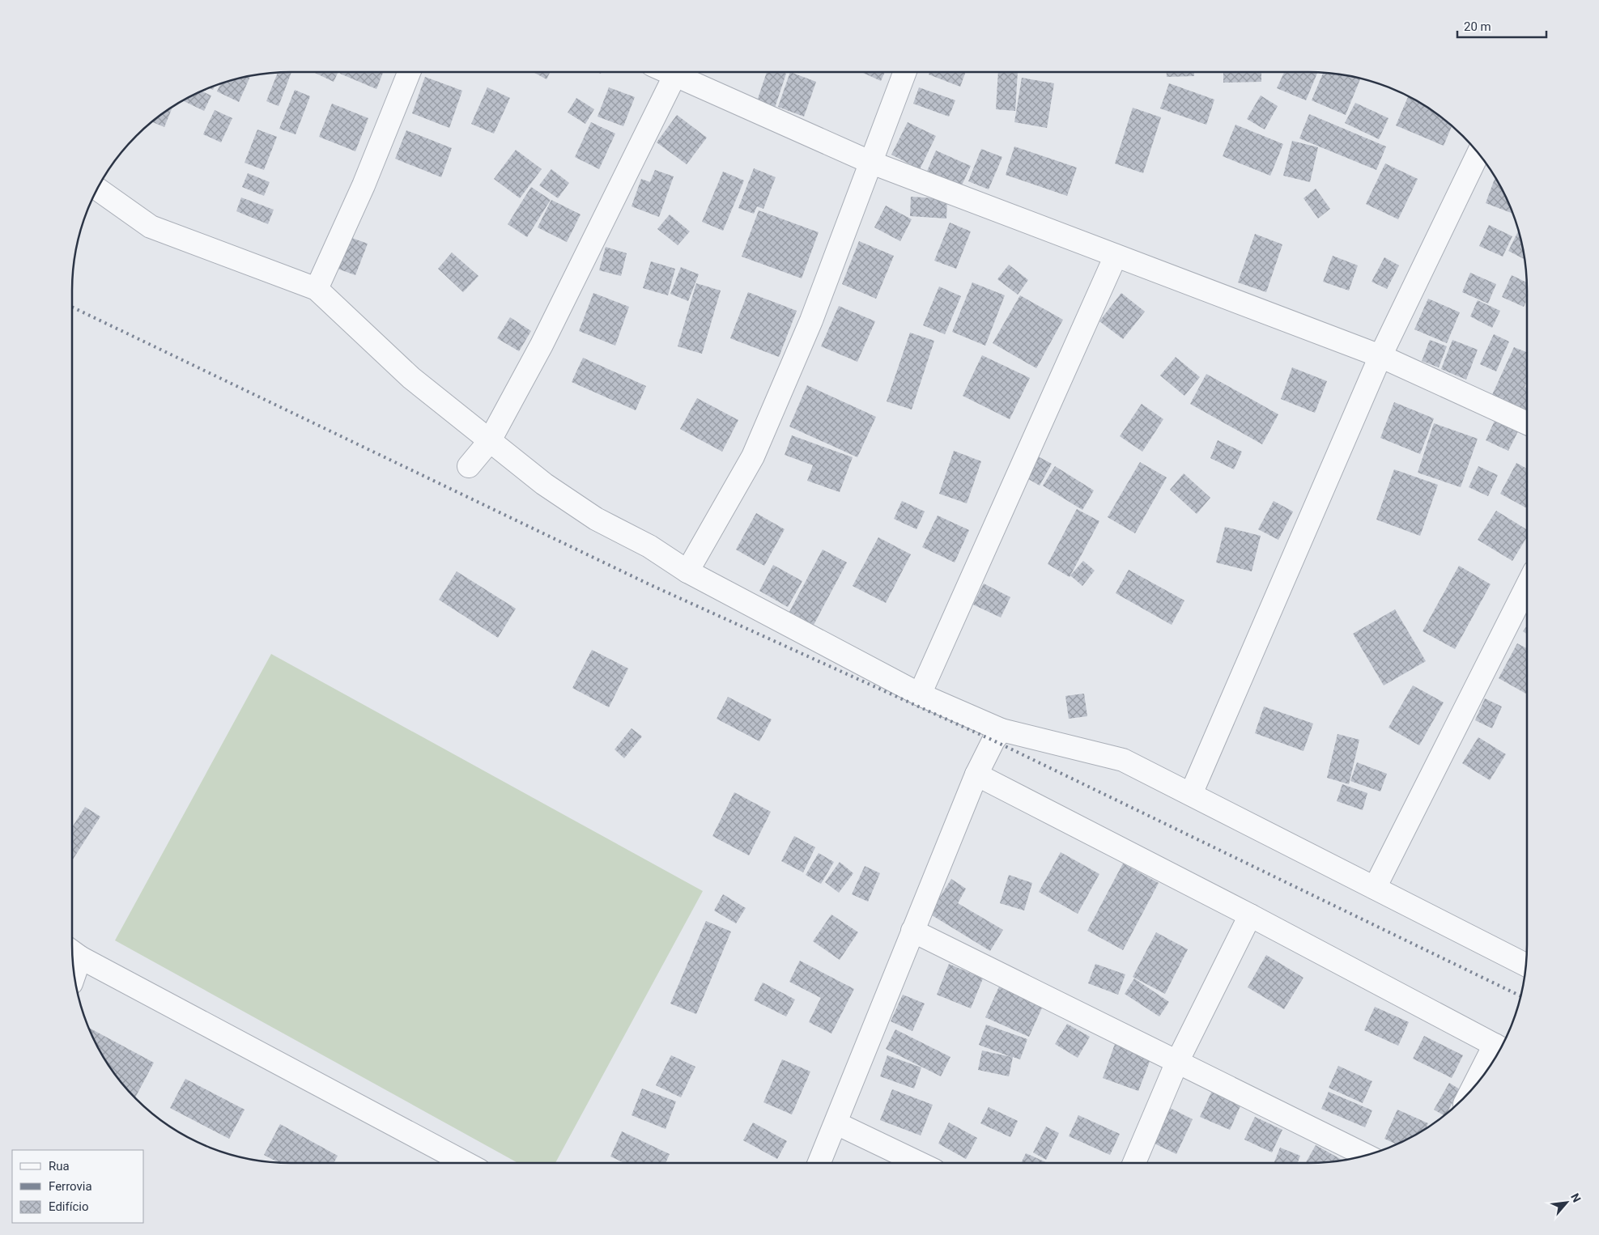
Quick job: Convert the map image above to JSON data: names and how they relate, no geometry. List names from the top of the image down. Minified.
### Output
{"legend":["Rua","Ferrovia","Edifício"],"scale_bar":"20 m","north":"top right"}
